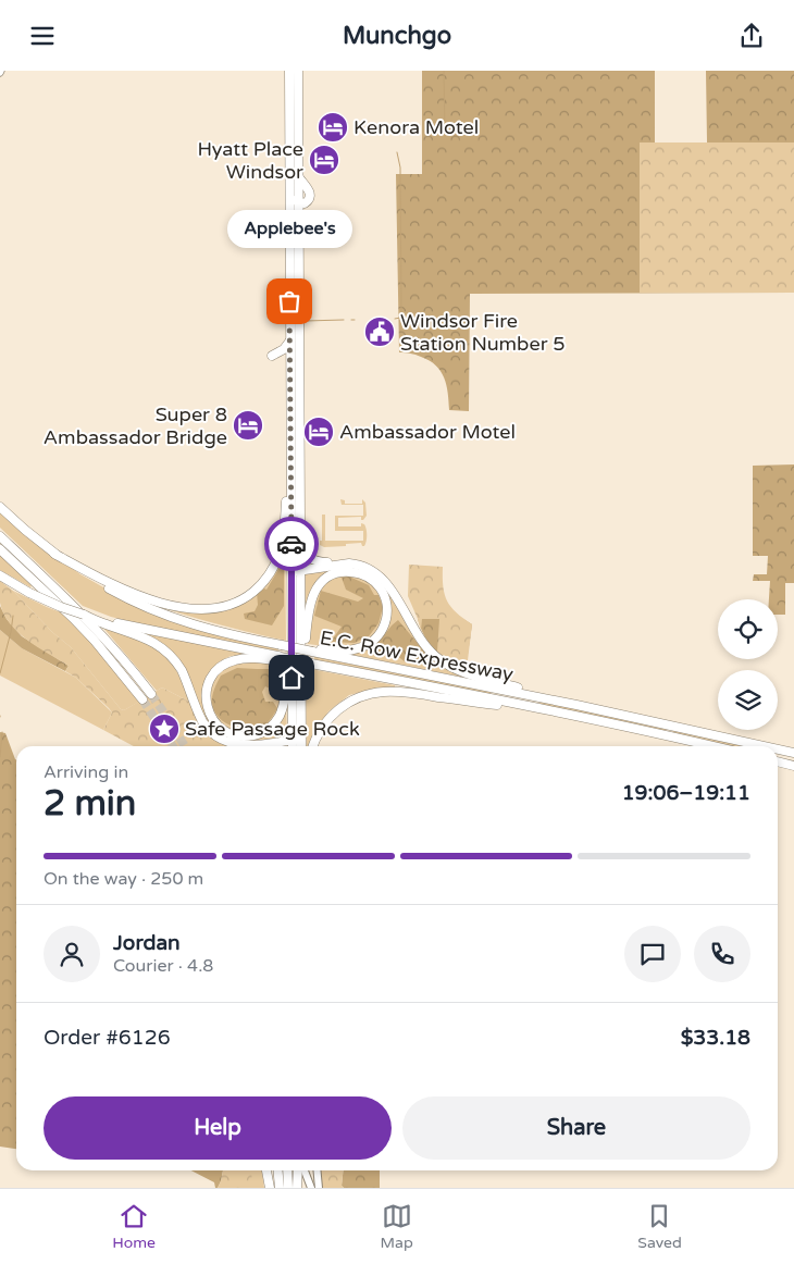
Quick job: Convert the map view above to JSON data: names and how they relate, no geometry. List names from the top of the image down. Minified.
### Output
{"streets":{"highway":["E.C. Row Expressway"]},"places":{"hotel":["Kenora Motel","Hyatt Place Windsor","Super 8 Ambassador Bridge","Ambassador Motel"],"other":["Applebee's"],"public building":["Windsor Fire Station Number 5"],"place":["Safe Passage Rock"]},"page":{"header":"Munchgo","bubble":"Applebee's","heading":["2 min","Arriving in","19:06–19:11"],"panel":["Jordan","Courier · 4.8","Order #6126","$33.18"],"bar":"On the way · 250 m","buttons":["Help","Share"],"tabs":["Home","Map","Saved"]}}
